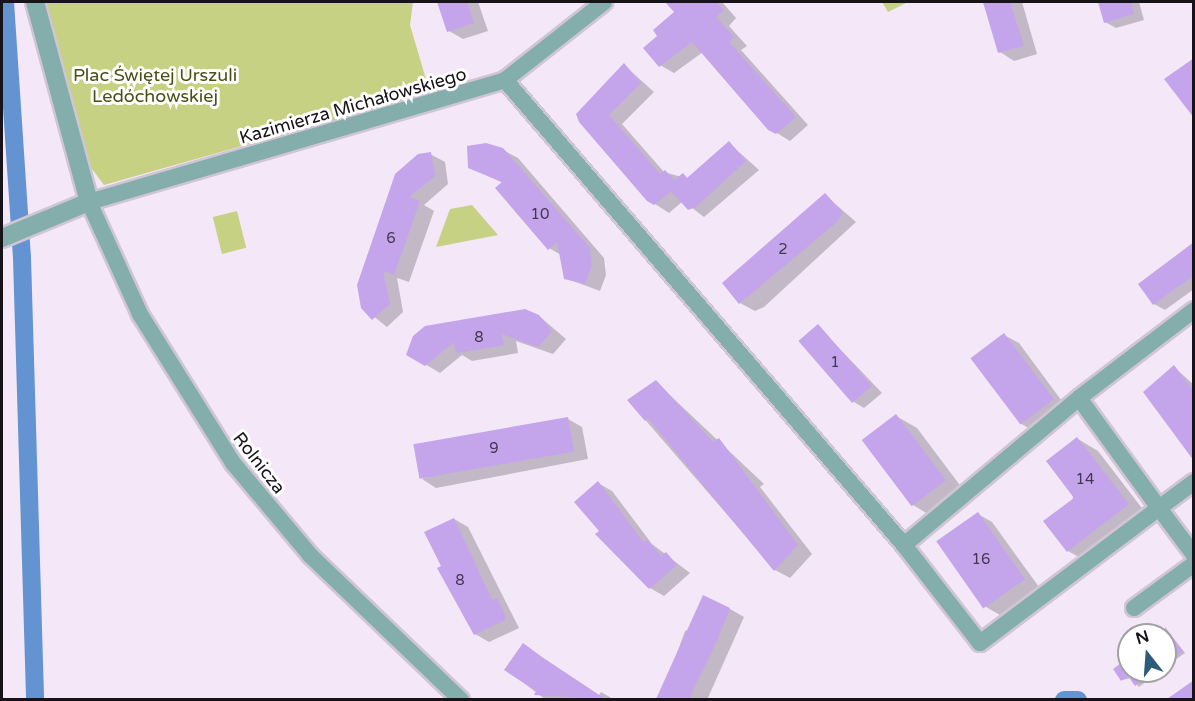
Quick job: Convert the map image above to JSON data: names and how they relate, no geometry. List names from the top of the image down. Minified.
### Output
{"streets":{"street":["Kazimierza Michałowskiego","Rolnicza"]},"crossings":[["Kazimierza Michałowskiego","Rolnicza"]],"parks":["Plac Świętej Urszuli Ledóchowskiej"],"house_numbers":["10","6","2","8","1","9","14","16","8"],"north":"top"}
